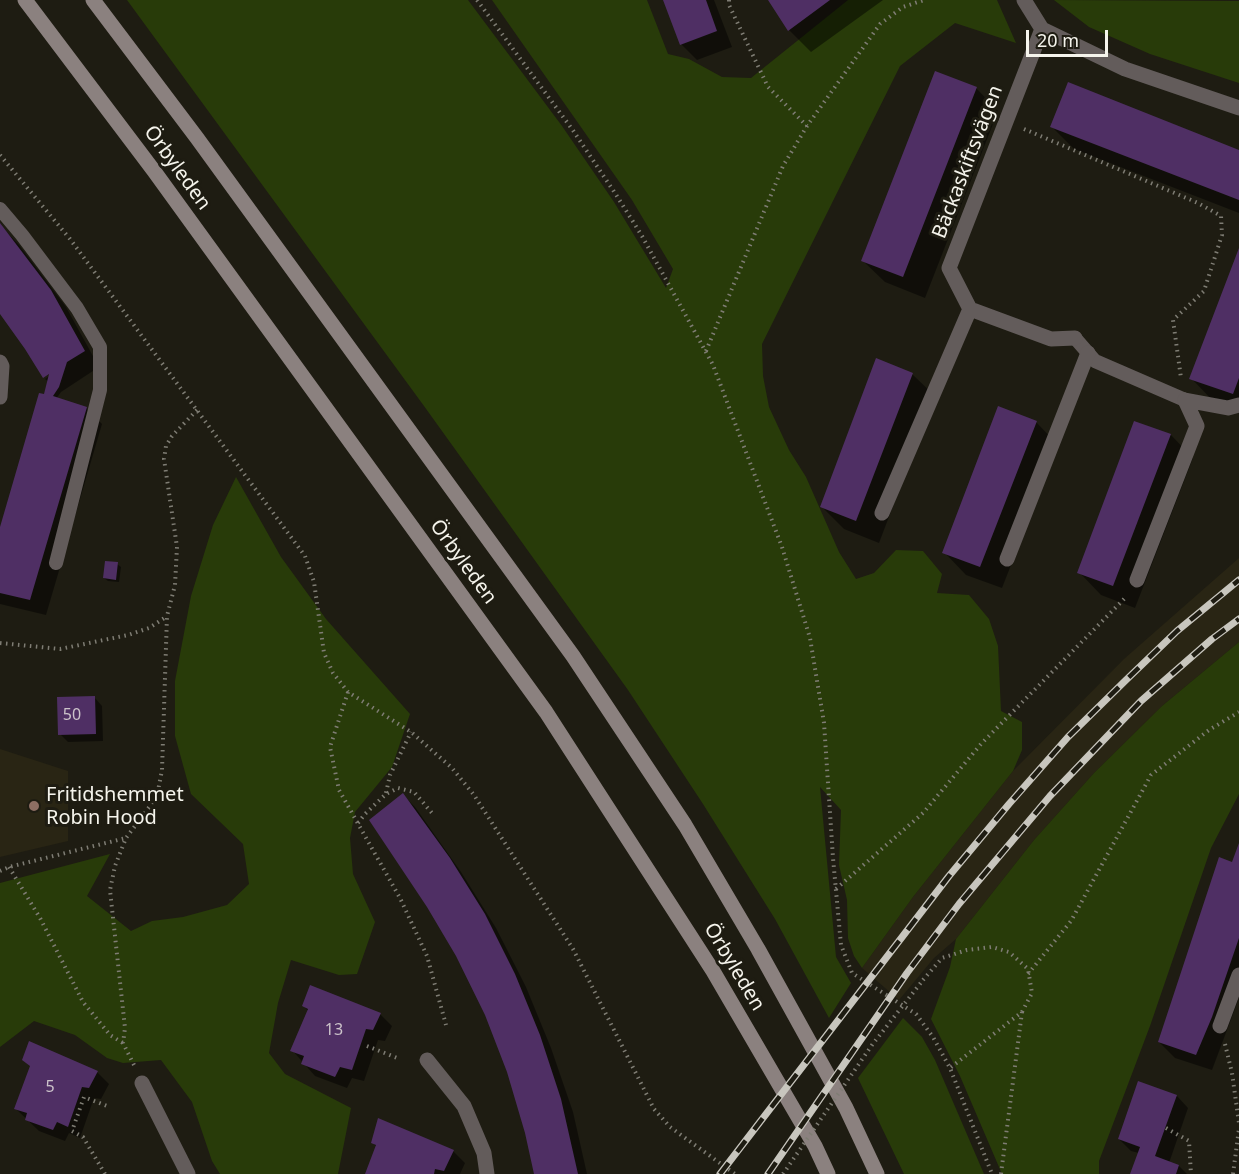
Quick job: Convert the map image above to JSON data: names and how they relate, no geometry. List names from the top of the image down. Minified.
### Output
{"streets":{"main road":["Örbyleden"],"street":["Bäckaskiftsvägen"]},"places":["Fritidshemmet Robin Hood"],"house_numbers":["50","13","5"],"scale_bar":"20 m"}
